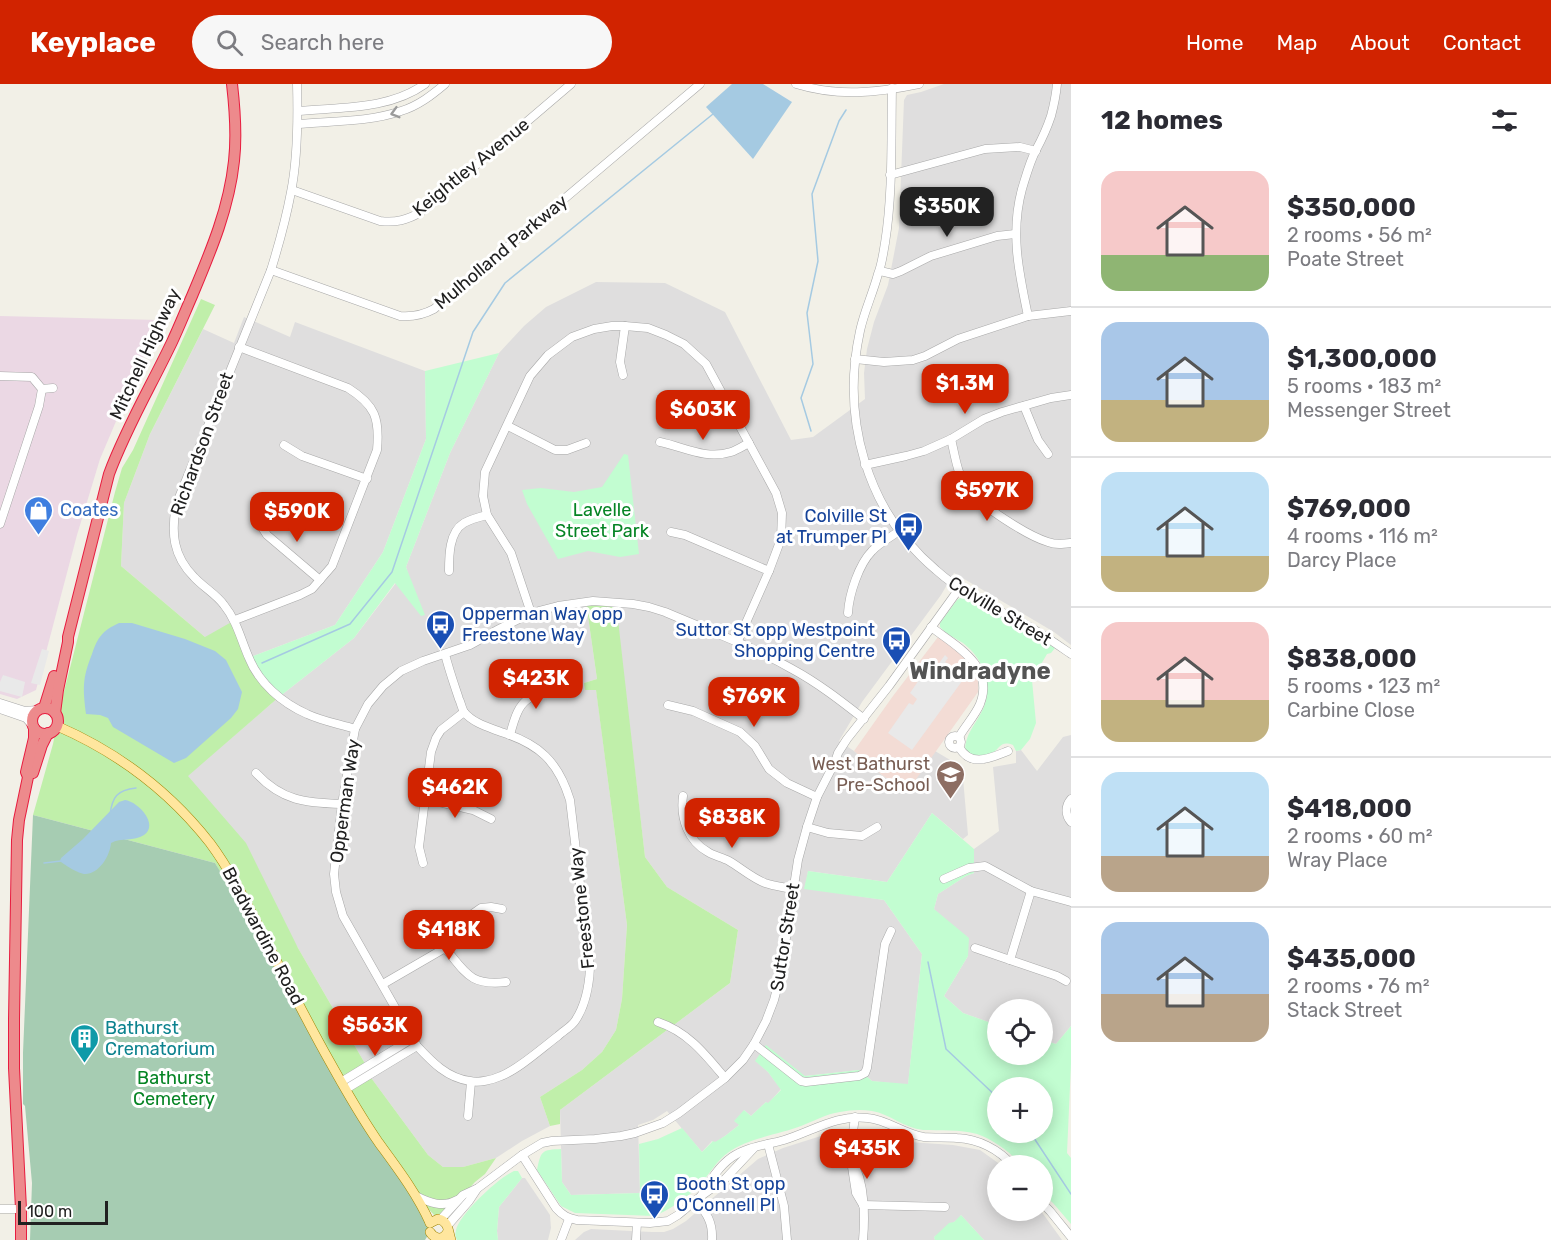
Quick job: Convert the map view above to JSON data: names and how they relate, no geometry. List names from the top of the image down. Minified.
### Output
{"streets":{"highway":["Mitchell Highway"],"main road":["Bradwardine Road"],"street":["Keightley Avenue","Mulholland Parkway","Richardson Street","Colville Street","Opperman Way","Freestone Way","Suttor Street"]},"crossings":[["Keightley Avenue","Richardson Street"],["Mulholland Parkway","Richardson Street"],["Mitchell Highway","Bradwardine Road"],["Richardson Street","Opperman Way"],["Colville Street","Suttor Street"],["Opperman Way","Suttor Street"],["Bradwardine Road","Suttor Street"]],"districts":["Windradyne"],"parks":["Lavelle Street Park","Bathurst Cemetery"],"places":{"shop":["Coates"],"bus stop":["Colville St at Trumper Pl","Opperman Way opp Freestone Way","Suttor St opp Westpoint Shopping Centre","Booth St opp O'Connell Pl"],"school or university":["West Bathurst Pre-School"],"building":["Bathurst Crematorium"]},"scale_bar":"100 m","page":{"header":"Keyplace","search":"Search here","nav":["Home","Map","About","Contact"],"heading":"12 homes","list":[{"name":"$350,000","note":"2 rooms · 56 m² · Poate Street"},{"name":"$1,300,000","note":"5 rooms · 183 m² · Messenger Street"},{"name":"$769,000","note":"4 rooms · 116 m² · Darcy Place"},{"name":"$838,000","note":"5 rooms · 123 m² · Carbine Close"},{"name":"$418,000","note":"2 rooms · 60 m² · Wray Place"},{"name":"$435,000","note":"2 rooms · 76 m² · Stack Street"}],"price":["$350K","$1.3M","$603K","$597K","$590K","$423K","$769K","$462K","$838K","$418K","$563K","$435K"],"map_buttons":["+","−"],"scale":"100 m"}}
